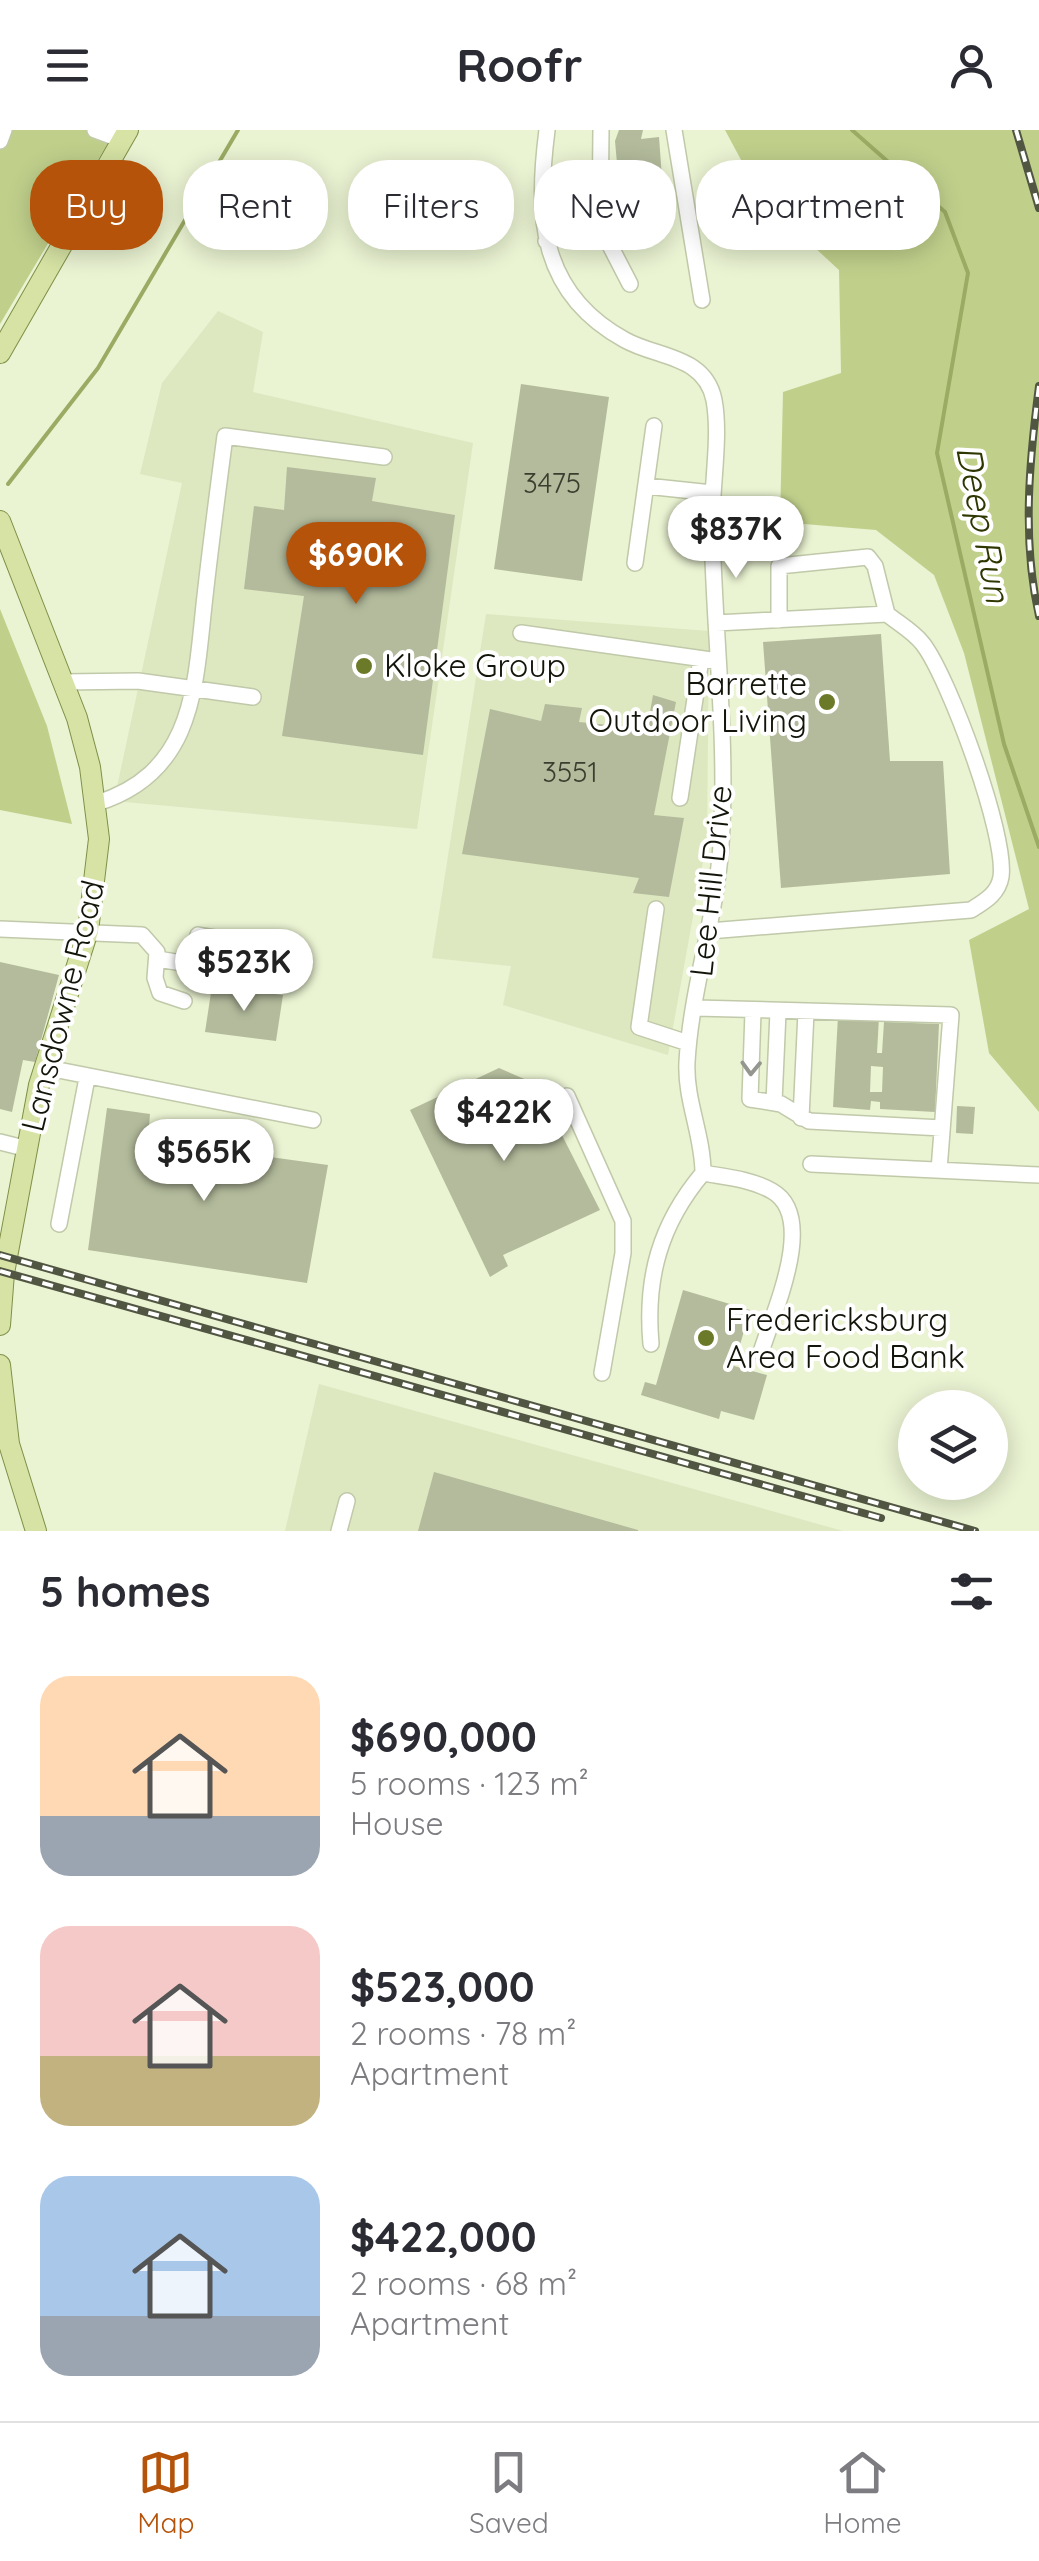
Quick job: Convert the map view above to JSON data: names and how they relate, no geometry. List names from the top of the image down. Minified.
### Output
{"streets":{"main road":["Lansdowne Road"],"street":["Lee Hill Drive"]},"water":["Deep Run"],"places":["Kloke Group","Barrette Outdoor Living","Fredericksburg Area Food Bank"],"house_numbers":["3475","3551"],"page":{"header":"Roofr","chip":["Buy","Rent","Filters","New","Apartment"],"price":["$837K","$690K","$523K","$422K","$565K"],"heading":"5 homes","list":[{"name":"$690,000","note":"5 rooms · 123 m² · House"},{"name":"$523,000","note":"2 rooms · 78 m² · Apartment"},{"name":"$422,000","note":"2 rooms · 68 m² · Apartment"}],"tabs":["Map","Saved","Home"]}}
